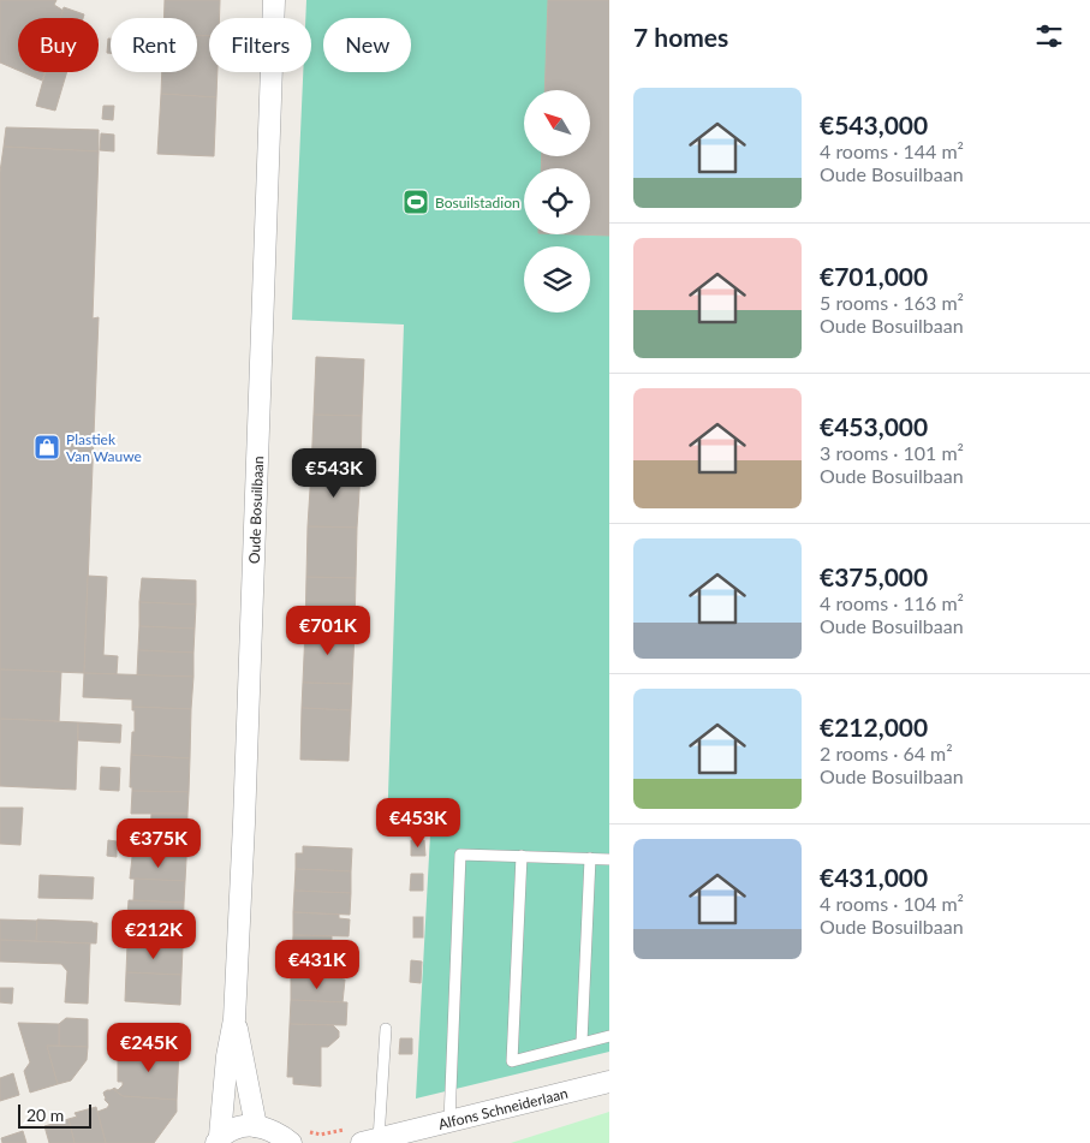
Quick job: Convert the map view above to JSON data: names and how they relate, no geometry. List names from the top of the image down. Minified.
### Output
{"streets":{"street":["Oude Bosuilbaan","Alfons Schneiderlaan"]},"places":{"sports":["Bosuilstadion"],"shop":["Plastiek Van Wauwe"]},"scale_bar":"20 m","north":"top left","page":{"heading":"7 homes","chip":["Buy","Rent","Filters","New"],"list":[{"name":"€543,000","note":"4 rooms · 144 m² · Oude Bosuilbaan"},{"name":"€701,000","note":"5 rooms · 163 m² · Oude Bosuilbaan"},{"name":"€453,000","note":"3 rooms · 101 m² · Oude Bosuilbaan"},{"name":"€375,000","note":"4 rooms · 116 m² · Oude Bosuilbaan"},{"name":"€212,000","note":"2 rooms · 64 m² · Oude Bosuilbaan"},{"name":"€431,000","note":"4 rooms · 104 m² · Oude Bosuilbaan"}],"price":["€543K","€701K","€453K","€375K","€212K","€431K","€245K"],"scale":"20 m"}}
